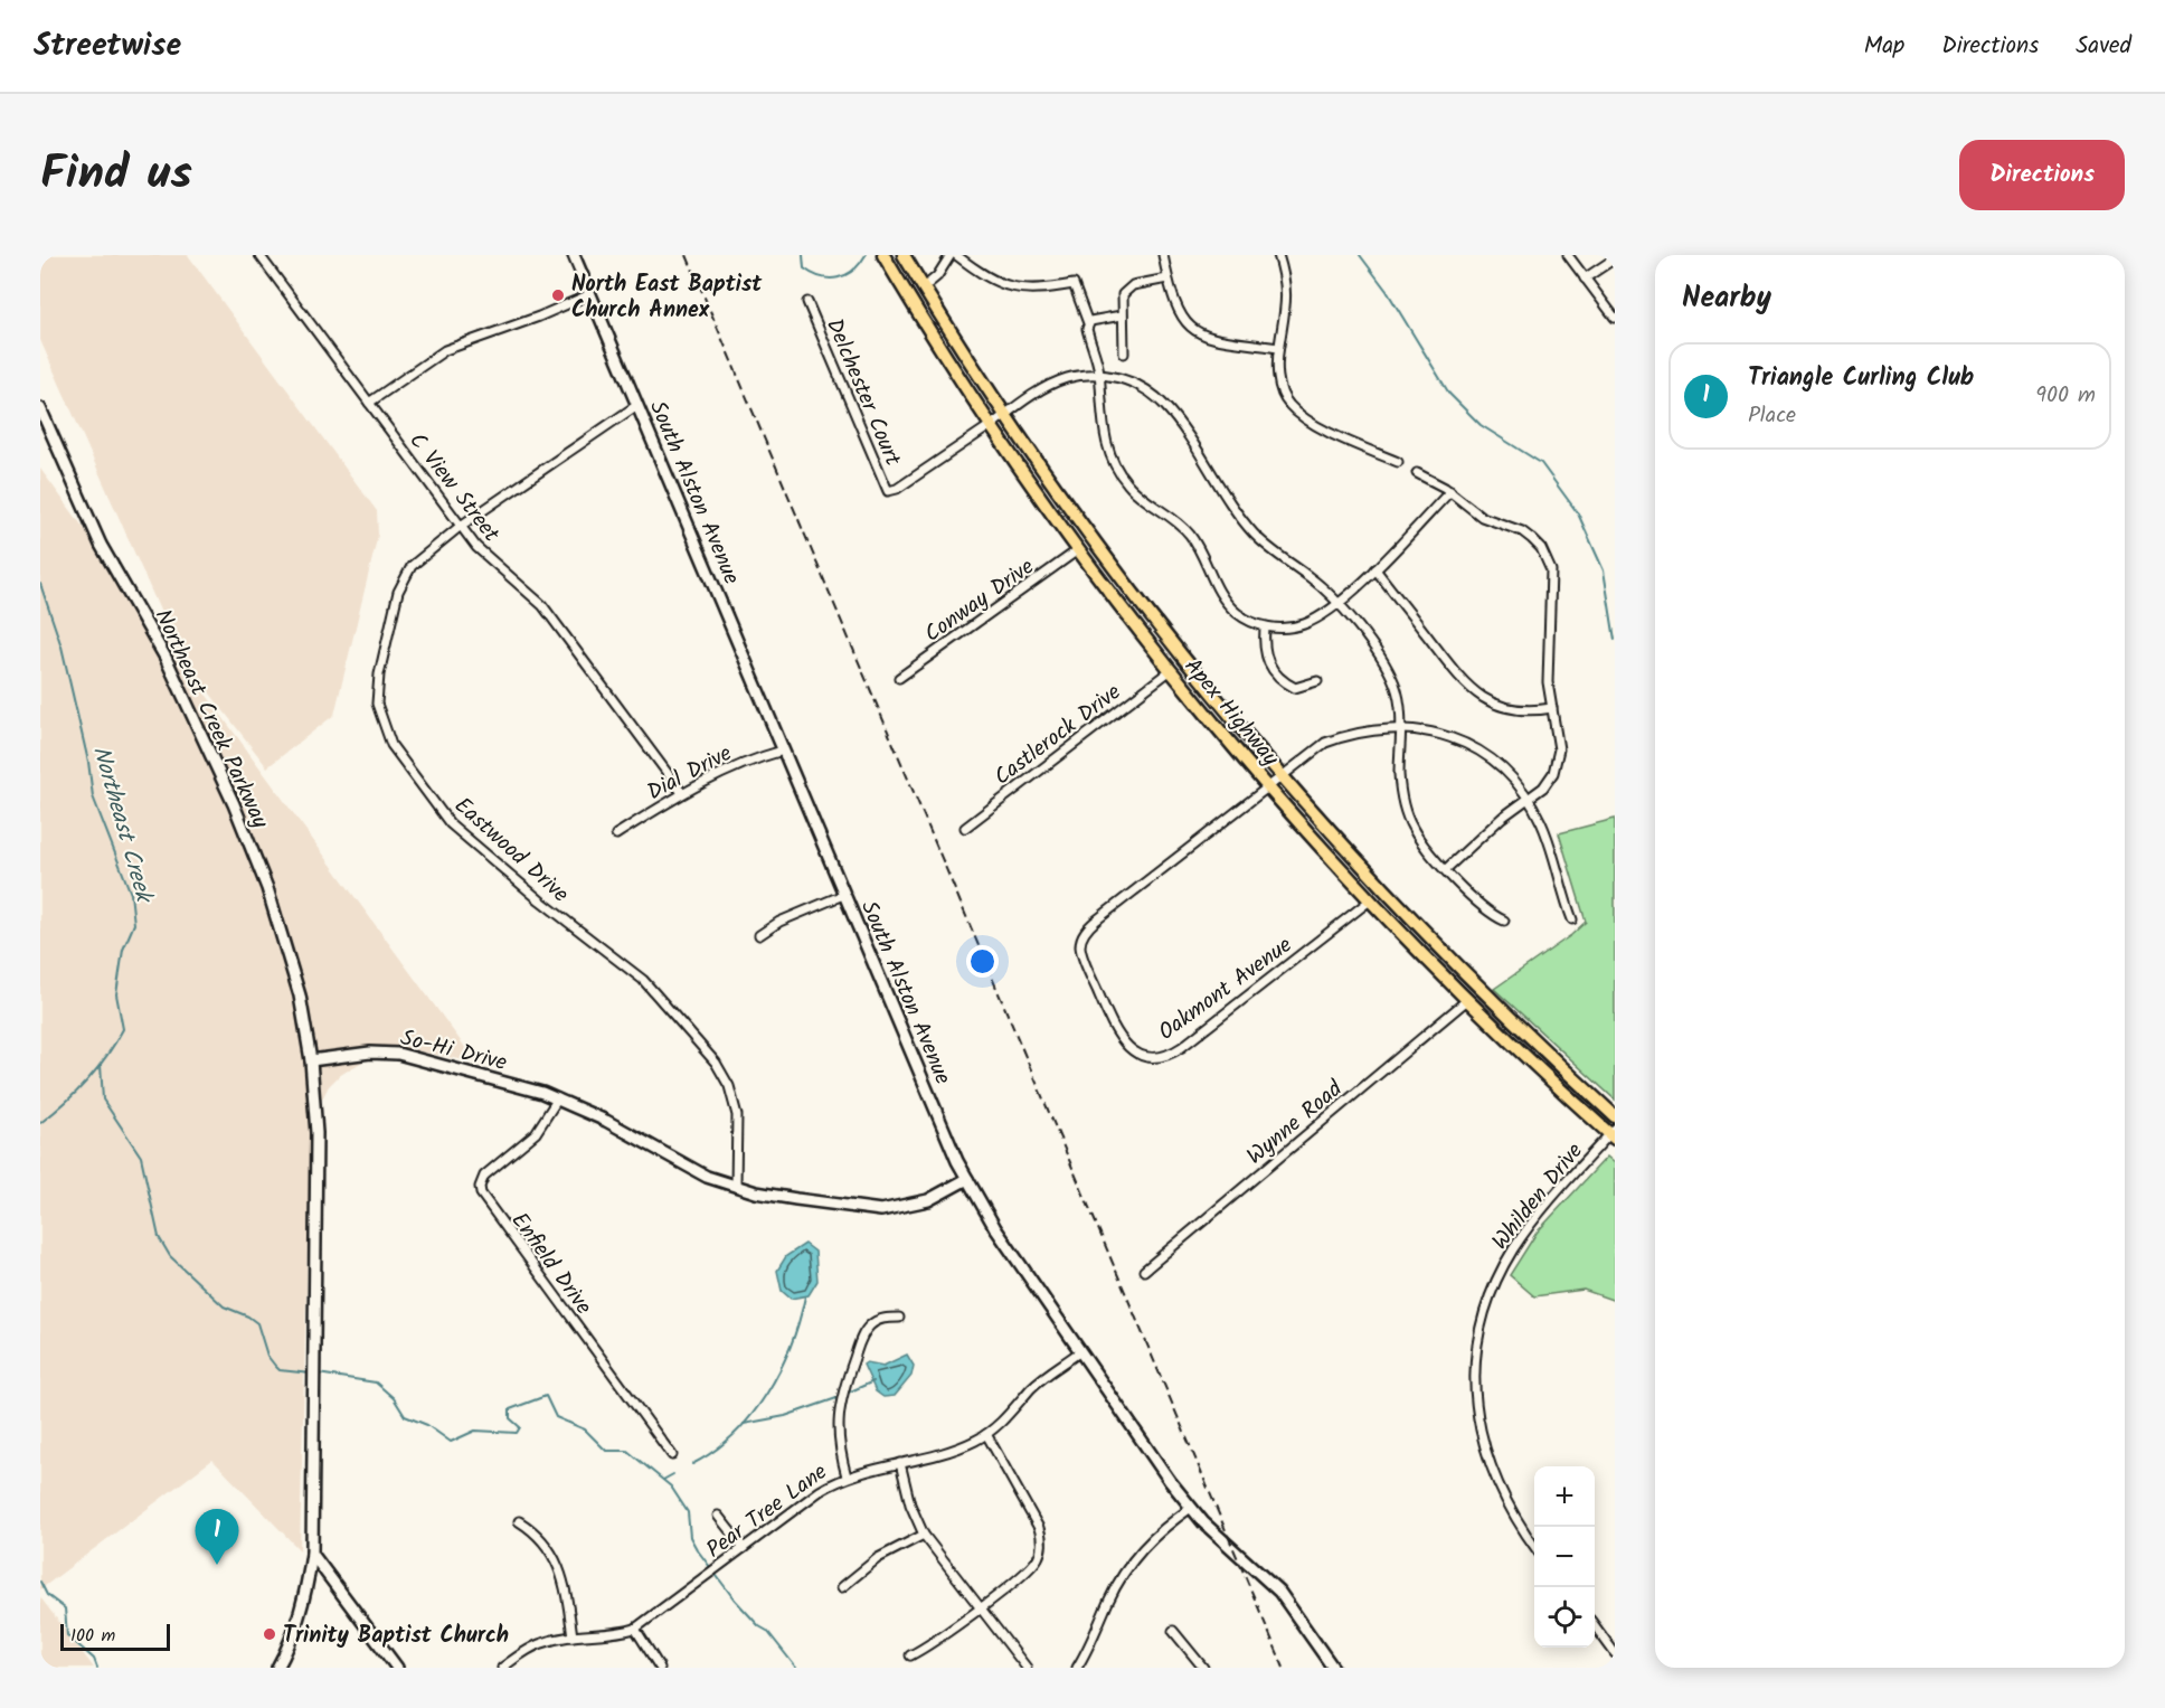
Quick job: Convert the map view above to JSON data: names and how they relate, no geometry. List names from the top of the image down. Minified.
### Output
{"streets":{"main road":["Apex Highway"],"street":["Delchester Court","C View Street","South Alston Avenue","Conway Drive","Northeast Creek Parkway","Castlerock Drive","Dial Drive","Eastwood Drive","Oakmont Avenue","So-Hi Drive","Wynne Road","Whilden Drive","Enfield Drive","Pear Tree Lane"]},"crossings":[["Delchester Court","Apex Highway"],["C View Street","Dial Drive"],["C View Street","Eastwood Drive"],["South Alston Avenue","Dial Drive"],["South Alston Avenue","Eastwood Drive"],["South Alston Avenue","So-Hi Drive"],["South Alston Avenue","Pear Tree Lane"],["Conway Drive","Apex Highway"],["Apex Highway","Castlerock Drive"],["Apex Highway","Oakmont Avenue"],["Apex Highway","Wynne Road"],["Apex Highway","Whilden Drive"],["Northeast Creek Parkway","So-Hi Drive"],["Eastwood Drive","So-Hi Drive"],["So-Hi Drive","Enfield Drive"]],"water":["Northeast Creek"],"places":["North East Baptist Church Annex","Trinity Baptist Church"],"scale_bar":"100 m","page":{"header":"Streetwise","nav":["Map","Directions","Saved"],"title":"Find us","buttons":"Directions","heading":"Nearby","list":[{"mark":"1","name":"Triangle Curling Club","note":"Place","value":"900 m"}],"map_buttons":["+","−"],"pins":"1","scale":"100 m"}}
